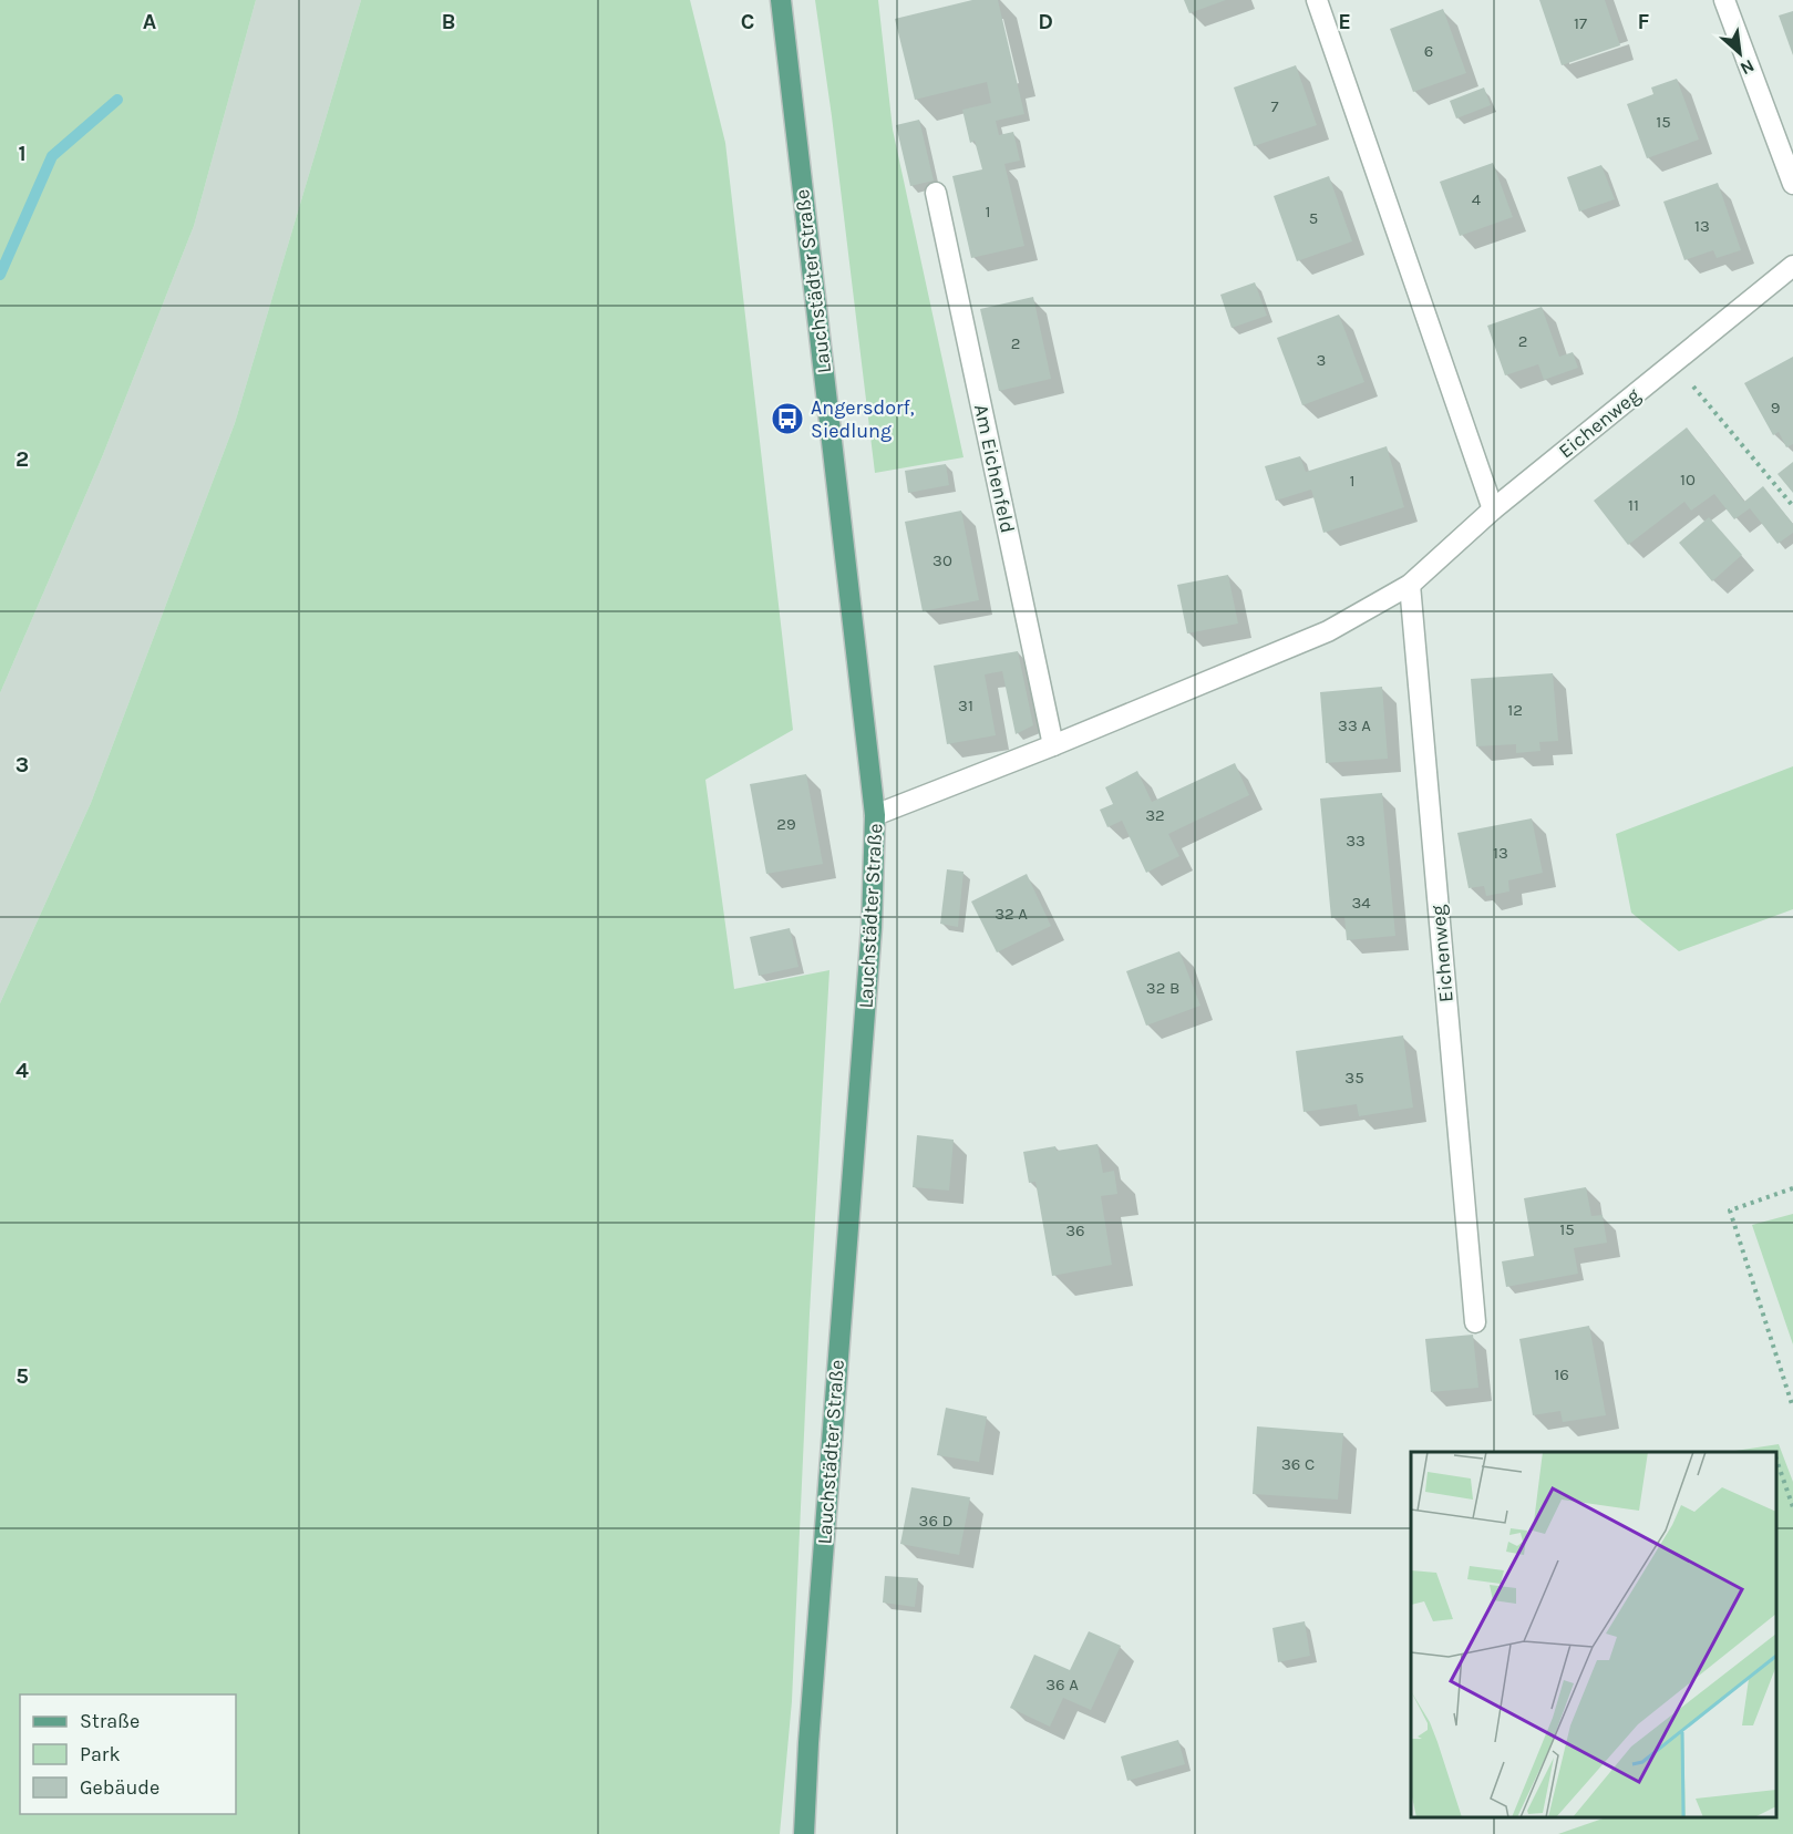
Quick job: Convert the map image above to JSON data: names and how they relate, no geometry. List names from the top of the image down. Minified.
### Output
{"streets":{"main road":["Lauchstädter Straße"],"street":["Eichenweg","Am Eichenfeld"]},"crossings":[["Lauchstädter Straße","Eichenweg"],["Eichenweg","Am Eichenfeld"]],"places":{"bus stop":["Angersdorf, Siedlung"]},"house_numbers":["17","6","7","15","4","1","5","13","2","2","3","9","10","1","11","30","31","12","33 A","32","29","33","13","34","32 A","32 B","35","15","36","16","36 C","36 D","36 A"],"legend":["Straße","Park","Gebäude"],"north":"bottom right","grid":{"columns":["A","B","C","D","E","F"],"rows":["1","2","3","4","5"]}}
